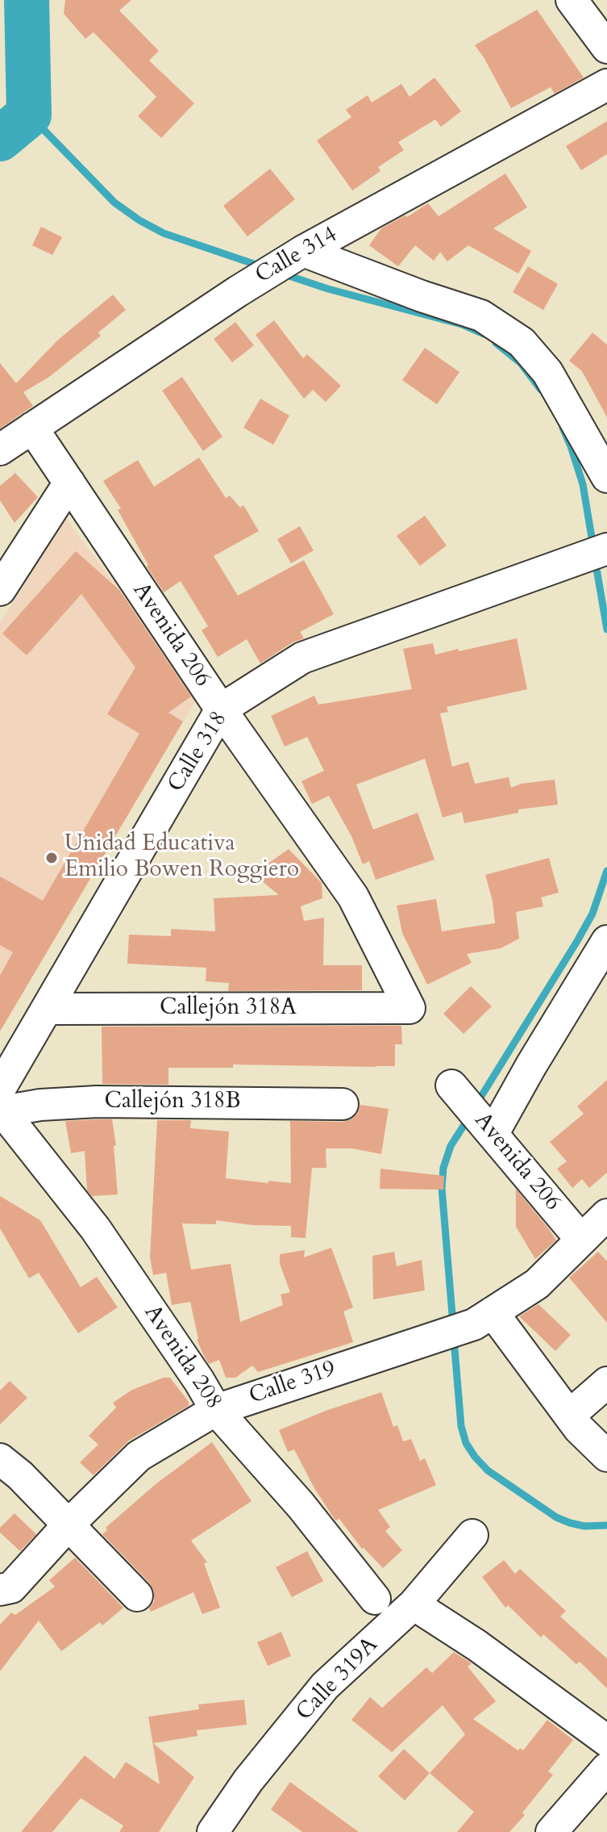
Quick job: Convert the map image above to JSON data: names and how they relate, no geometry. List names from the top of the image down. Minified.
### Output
{"streets":{"street":["Calle 314","Avenida 206","Calle 318","Callejón 318A","Callejón 318B","Avenida 208","Calle 319","Calle 319A"]},"crossings":[["Calle 314","Avenida 206"],["Avenida 206","Calle 318"],["Avenida 206","Callejón 318A"],["Avenida 206","Calle 319"],["Calle 318","Callejón 318A"],["Calle 318","Callejón 318B"],["Calle 318","Avenida 208"],["Callejón 318B","Avenida 208"],["Avenida 208","Calle 319"]],"places":["Unidad Educativa Emilio Bowen Roggiero"]}
